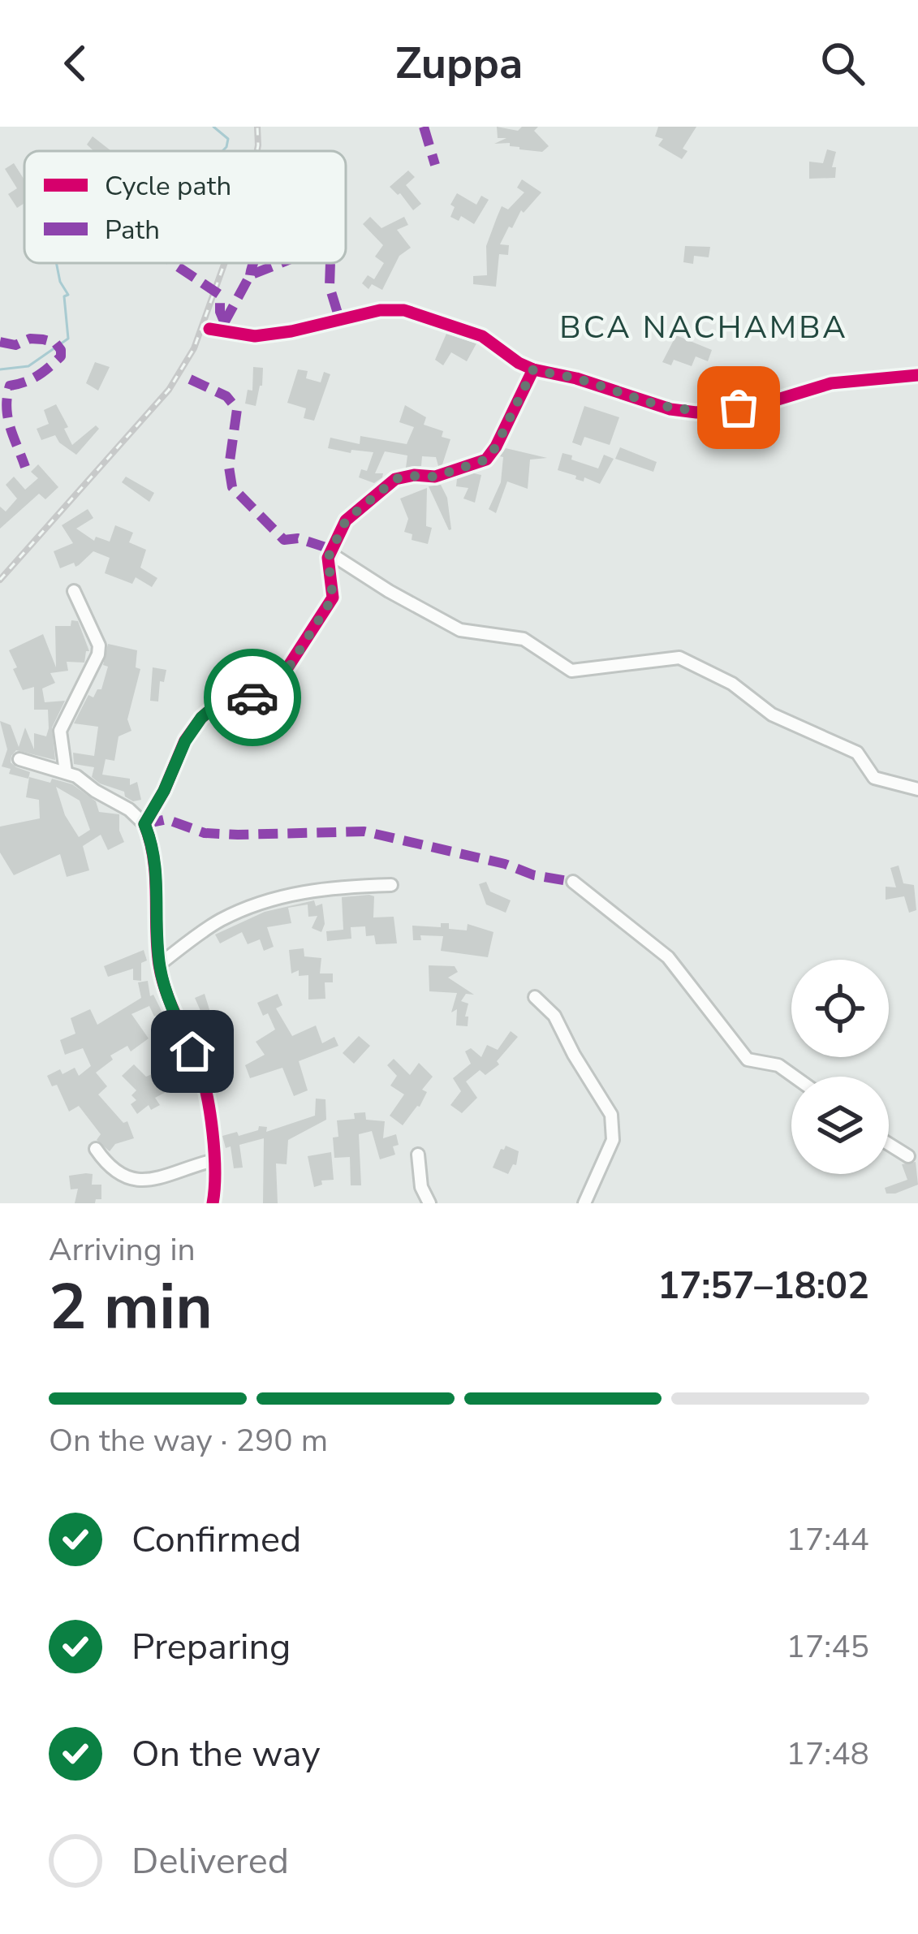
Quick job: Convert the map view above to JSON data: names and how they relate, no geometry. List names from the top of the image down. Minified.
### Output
{"districts":["BCA NACHAMBA"],"legend":["Cycle path","Path"],"page":{"header":"Zuppa","heading":["2 min","Arriving in","17:57–18:02"],"bar":"On the way · 290 m","list":[["Confirmed","17:44"],["Preparing","17:45"],["On the way","17:48"],"Delivered"]}}
